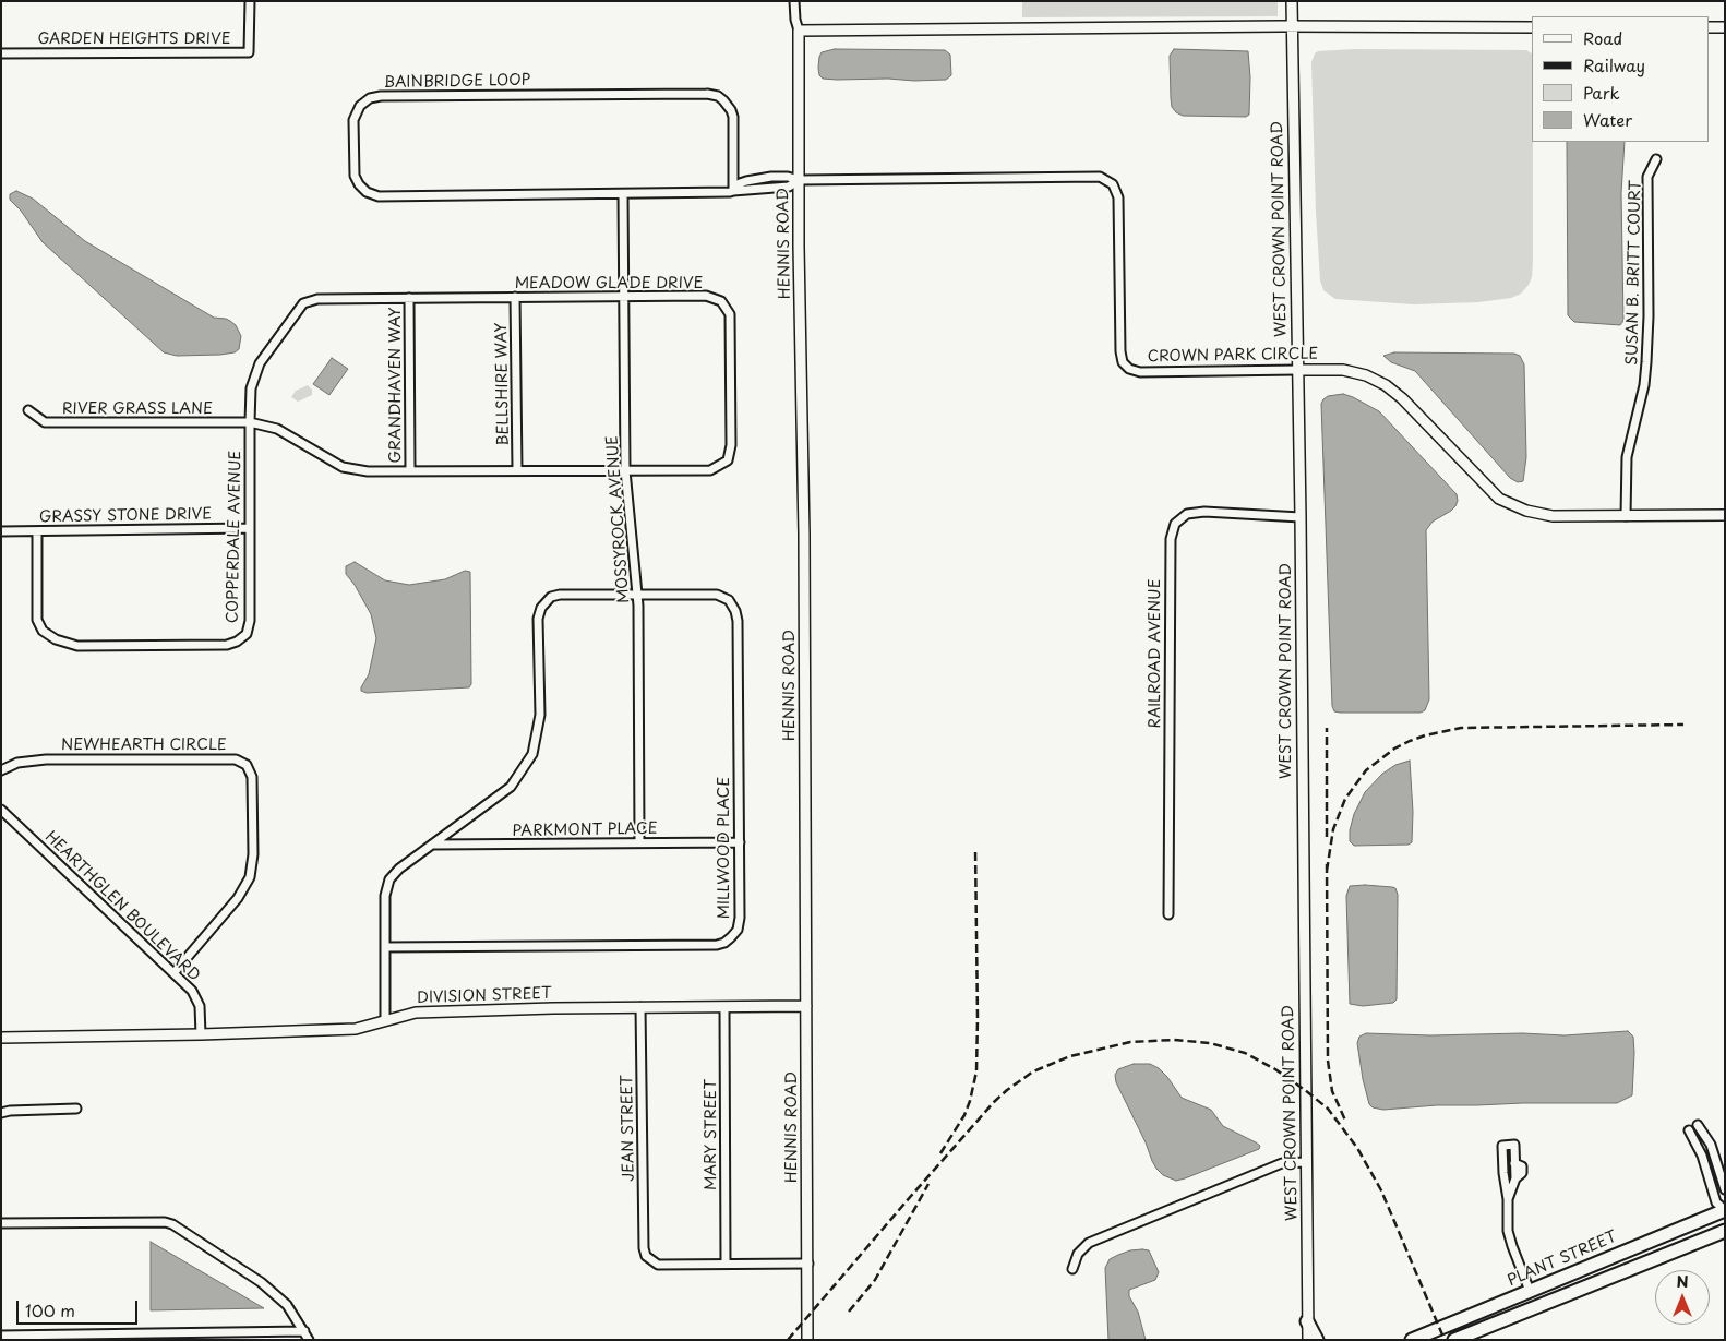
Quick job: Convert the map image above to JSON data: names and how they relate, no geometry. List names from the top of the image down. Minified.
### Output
{"streets":{"main road":["PLANT STREET"],"street":["GARDEN HEIGHTS DRIVE","BAINBRIDGE LOOP","WEST CROWN POINT ROAD","HENNIS ROAD","SUSAN B. BRITT COURT","MEADOW GLADE DRIVE","CROWN PARK CIRCLE","BELLSHIRE WAY","GRANDHAVEN WAY","RIVER GRASS LANE","GRASSY STONE DRIVE","MOSSYROCK AVENUE","COPPERDALE AVENUE","RAILROAD AVENUE","NEWHEARTH CIRCLE","PARKMONT PLACE","MILLWOOD PLACE","HEARTHGLEN BOULEVARD","DIVISION STREET","JEAN STREET","MARY STREET"]},"crossings":[["BAINBRIDGE LOOP","HENNIS ROAD"],["BAINBRIDGE LOOP","CROWN PARK CIRCLE"],["BAINBRIDGE LOOP","MOSSYROCK AVENUE"],["WEST CROWN POINT ROAD","CROWN PARK CIRCLE"],["WEST CROWN POINT ROAD","RAILROAD AVENUE"],["HENNIS ROAD","CROWN PARK CIRCLE"],["HENNIS ROAD","DIVISION STREET"],["SUSAN B. BRITT COURT","CROWN PARK CIRCLE"],["MEADOW GLADE DRIVE","BELLSHIRE WAY"],["MEADOW GLADE DRIVE","GRANDHAVEN WAY"],["MEADOW GLADE DRIVE","RIVER GRASS LANE"],["MEADOW GLADE DRIVE","MOSSYROCK AVENUE"],["MEADOW GLADE DRIVE","COPPERDALE AVENUE"],["RIVER GRASS LANE","COPPERDALE AVENUE"],["GRASSY STONE DRIVE","COPPERDALE AVENUE"],["MOSSYROCK AVENUE","PARKMONT PLACE"],["MOSSYROCK AVENUE","MILLWOOD PLACE"],["NEWHEARTH CIRCLE","HEARTHGLEN BOULEVARD"],["PARKMONT PLACE","MILLWOOD PLACE"],["HEARTHGLEN BOULEVARD","DIVISION STREET"],["DIVISION STREET","JEAN STREET"],["DIVISION STREET","MARY STREET"],["JEAN STREET","MARY STREET"]],"legend":["Road","Railway","Park","Water"],"scale_bar":"100 m","north":"top"}
